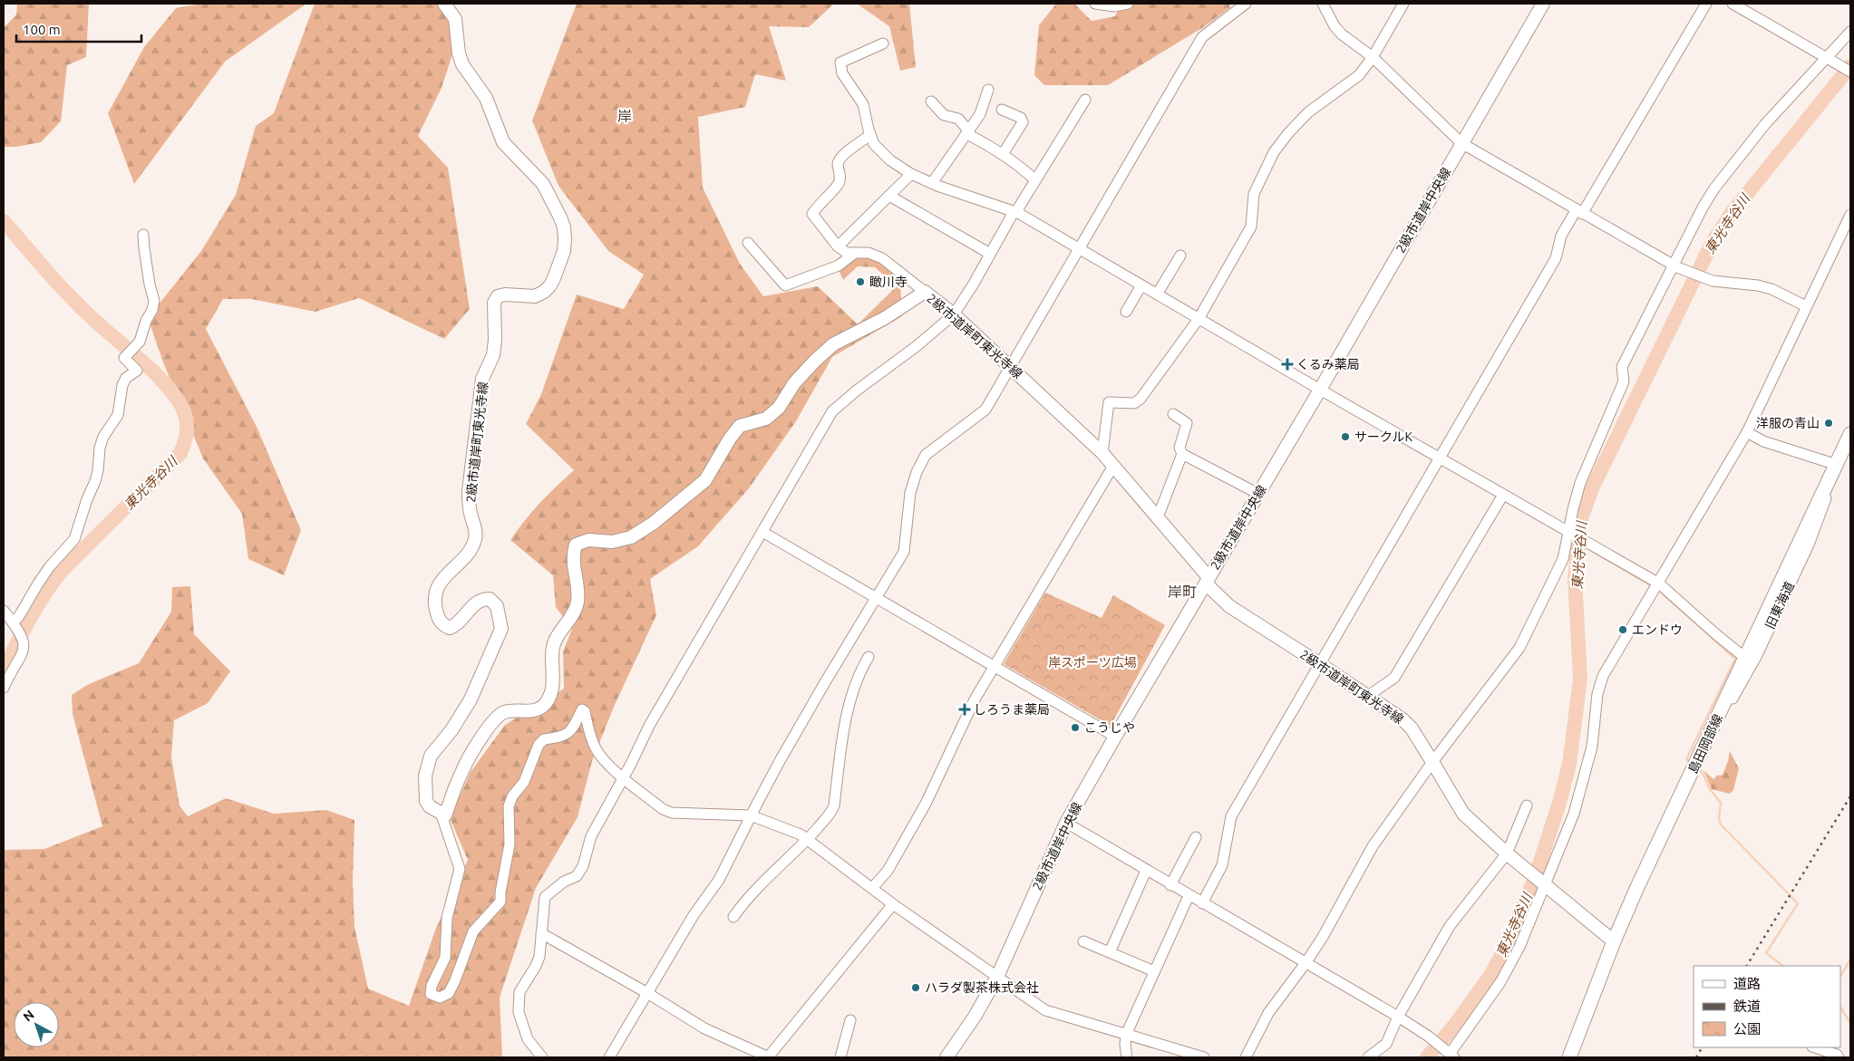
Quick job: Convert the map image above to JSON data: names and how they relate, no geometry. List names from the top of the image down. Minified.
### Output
{"streets":{"main road":["島田岡部線"],"street":["2級市道岸中央線","2級市道岸町東光寺線","旧東海道"]},"crossings":[["2級市道岸中央線","2級市道岸町東光寺線"],["2級市道岸町東光寺線","島田岡部線"],["旧東海道","島田岡部線"]],"districts":["岸","岸町"],"water":["東光寺谷川"],"parks":["岸スポーツ広場"],"places":{"other":["瞰川寺","洋服の青山","サークルK","エンドウ","こうじや","ハラダ製茶株式会社"],"health":["くるみ薬局","しろうま薬局"]},"legend":["道路","鉄道","公園"],"scale_bar":"100 m","north":"top left"}
